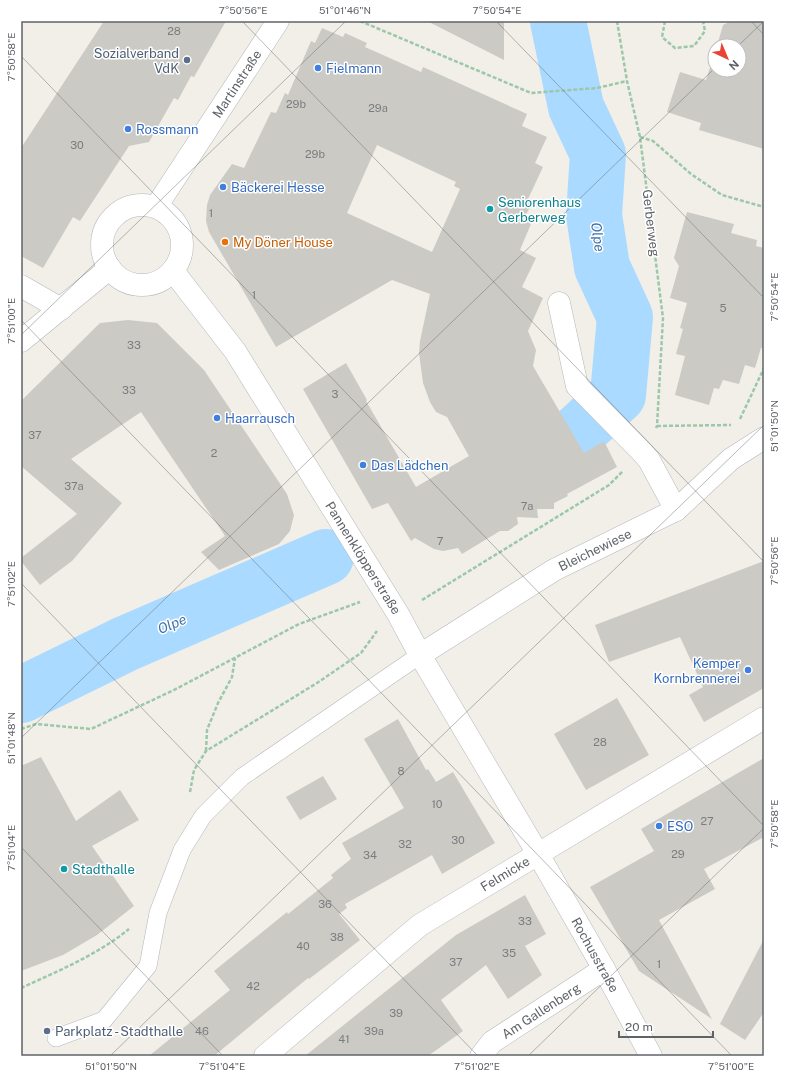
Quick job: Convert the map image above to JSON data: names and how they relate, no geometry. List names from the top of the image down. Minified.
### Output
{"streets":{"street":["Martinstraße","Bleichewiese","Pannenklöpperstraße","Felmicke","Rochusstraße","Am Gallenberg"],"path":["Gerberweg"]},"crossings":[["Martinstraße","Pannenklöpperstraße"],["Bleichewiese","Pannenklöpperstraße"],["Pannenklöpperstraße","Felmicke"],["Pannenklöpperstraße","Rochusstraße"],["Felmicke","Rochusstraße"],["Rochusstraße","Am Gallenberg"]],"water":["Olpe"],"places":["Sozialverband VdK","Fielmann","Rossmann","Bäckerei Hesse","Seniorenhaus Gerberweg","My Döner House","Haarrausch","Das Lädchen","Kemper Kornbrennerei","ESO","Stadthalle","Parkplatz - Stadthalle"],"house_numbers":["28","29b","29a","30","29b","1","1","5","33","33","3","37","2","37a","7a","7","28","8","10","27","30","32","29","34","36","33","38","40","35","37","1","42","39","46","39a","41"],"scale_bar":"20 m","north":"bottom right","coordinates":["7°50'56\"E","51°01'46\"N","7°50'54\"E","7°50'58\"E","7°51'00\"E","51°01'50\"N","7°51'02\"E","51°01'48\"N","7°51'04\"E"]}
